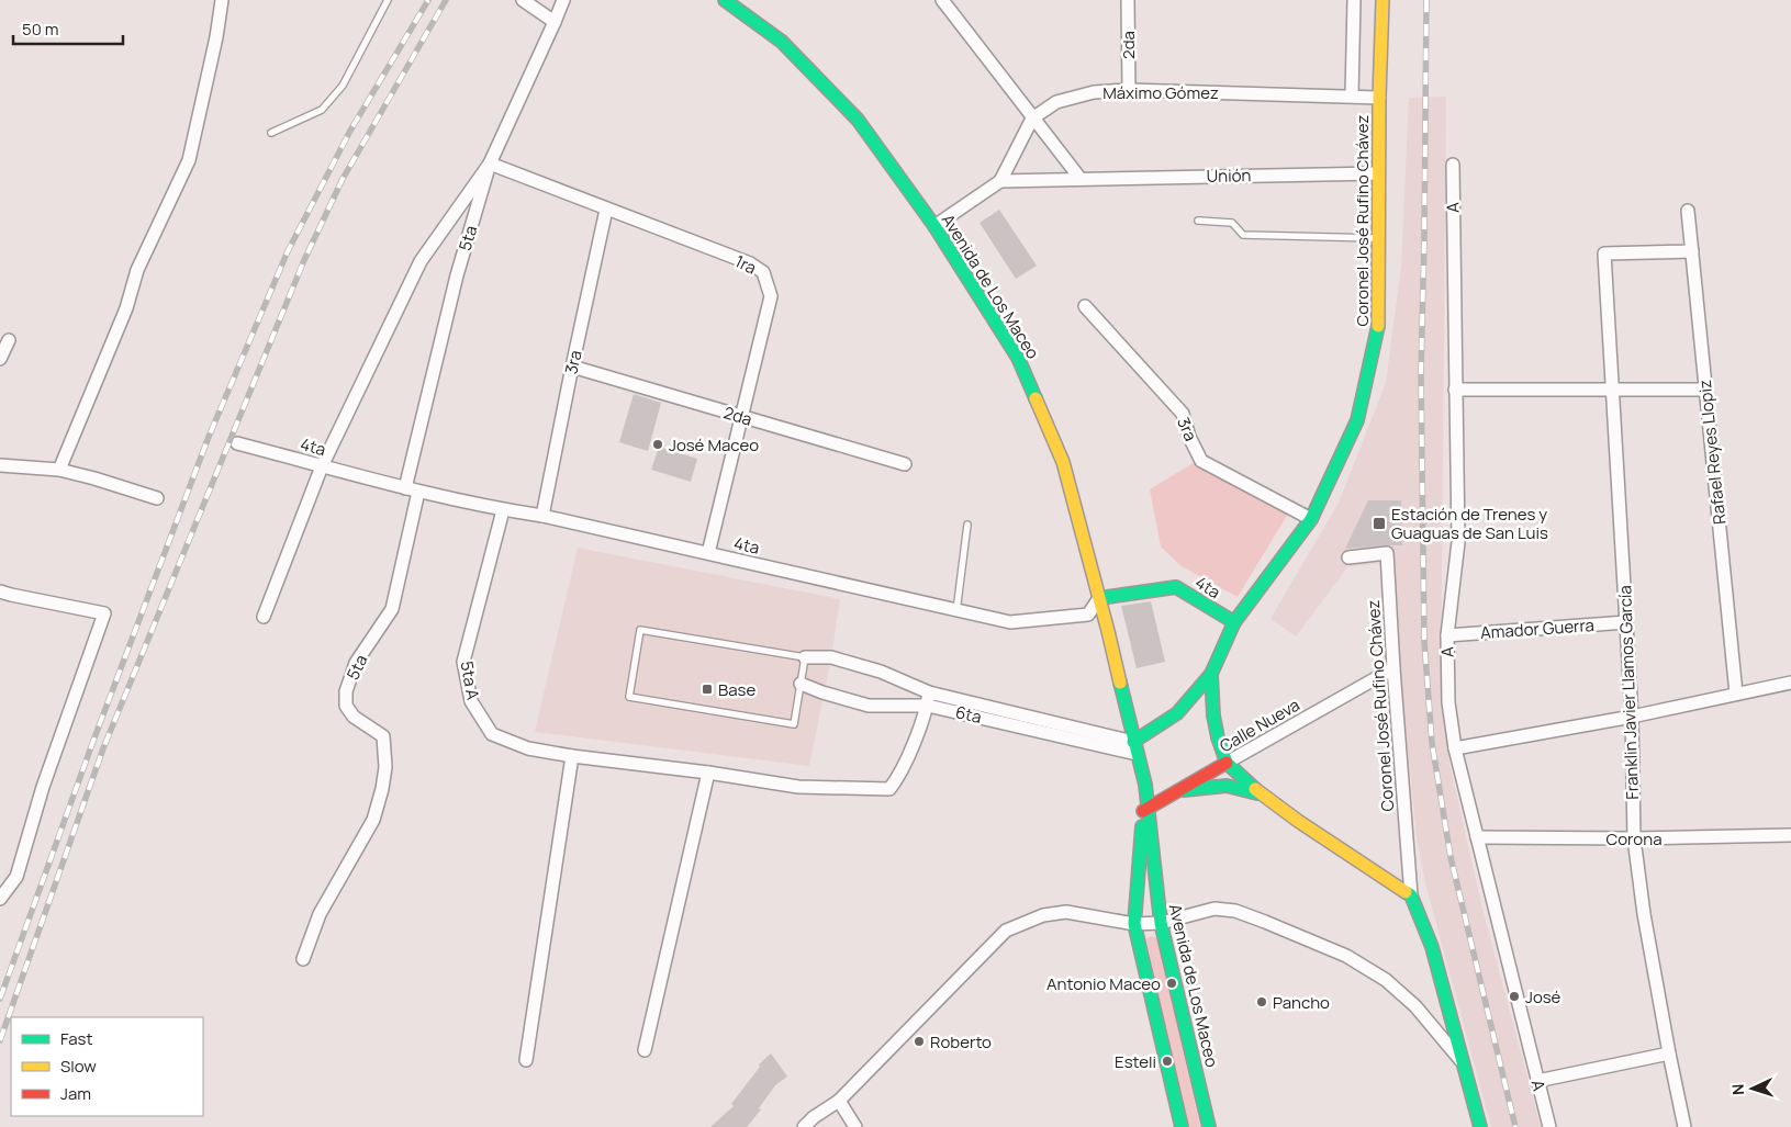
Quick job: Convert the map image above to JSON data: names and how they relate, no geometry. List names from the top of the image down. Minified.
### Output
{"streets":{"street":["2da","Máximo Gómez","Unión","A","Coronel José Rufino Chávez","5ta","1ra","Avenida de Los Maceo","3ra","4ta","Rafael Reyes Llopiz","Amador Guerra","5ta A","Franklin Javier Llamos García","6ta","Calle Nueva","Corona"]},"crossings":[["2da","Máximo Gómez"],["2da","1ra"],["2da","3ra"],["Máximo Gómez","Unión"],["Máximo Gómez","Coronel José Rufino Chávez"],["Máximo Gómez","Avenida de Los Maceo"],["Unión","Coronel José Rufino Chávez"],["A","Amador Guerra"],["A","Corona"],["Coronel José Rufino Chávez","3ra"],["Coronel José Rufino Chávez","4ta"],["Coronel José Rufino Chávez","Calle Nueva"],["5ta","1ra"],["5ta","4ta"],["1ra","3ra"],["1ra","4ta"],["Avenida de Los Maceo","4ta"],["Avenida de Los Maceo","6ta"],["Avenida de Los Maceo","Calle Nueva"],["3ra","4ta"],["4ta","5ta A"],["Rafael Reyes Llopiz","Franklin Javier Llamos García"],["Amador Guerra","Franklin Javier Llamos García"],["5ta A","6ta"],["Franklin Javier Llamos García","Corona"]],"places":{"other":["José Maceo","Antonio Maceo","José","Pancho","Roberto","Esteli"],"transit":["Estación de Trenes y Guaguas de San Luis","Base"]},"legend":["Fast","Slow","Jam"],"scale_bar":"50 m","north":"left"}
